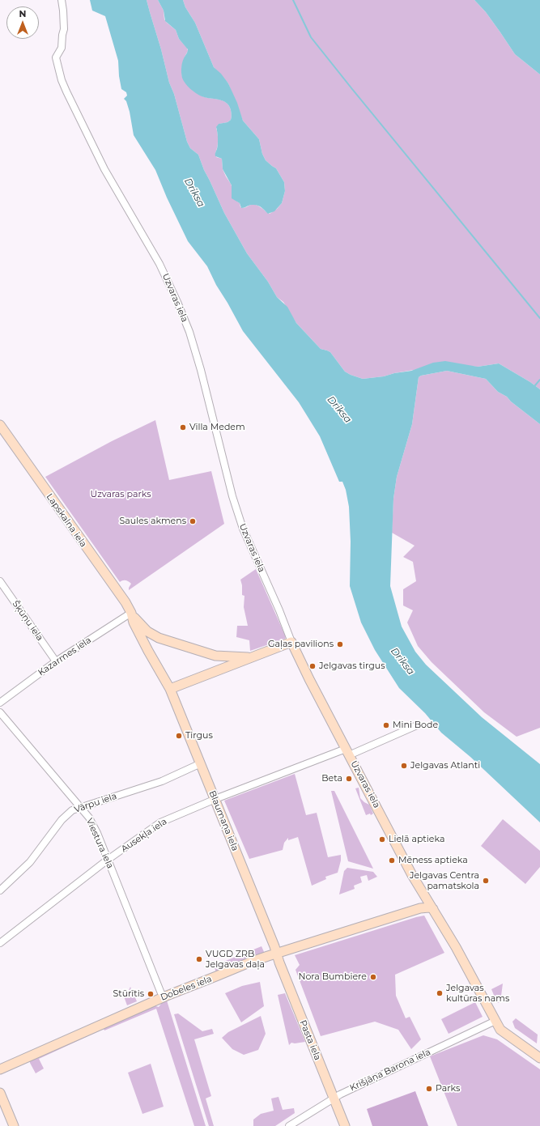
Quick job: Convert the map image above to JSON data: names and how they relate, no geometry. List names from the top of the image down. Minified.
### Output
{"streets":{"main road":["Uzvaras iela","Lapskalna iela","Blaumaņa iela","Dobeles iela","Pasta iela"],"street":["Šķūņu iela","Kazarmes iela","Vārpu iela","Ausekļa iela","Viestura iela","Krišjāņa Barona iela"]},"crossings":[["Uzvaras iela","Lapskalna iela"],["Uzvaras iela","Ausekļa iela"],["Uzvaras iela","Dobeles iela"],["Uzvaras iela","Krišjāņa Barona iela"],["Lapskalna iela","Kazarmes iela"],["Lapskalna iela","Blaumaņa iela"],["Šķūņu iela","Kazarmes iela"],["Vārpu iela","Blaumaņa iela"],["Vārpu iela","Viestura iela"],["Blaumaņa iela","Ausekļa iela"],["Blaumaņa iela","Dobeles iela"],["Blaumaņa iela","Pasta iela"],["Ausekļa iela","Viestura iela"],["Viestura iela","Dobeles iela"],["Dobeles iela","Pasta iela"],["Pasta iela","Krišjāņa Barona iela"]],"water":["Driksa"],"parks":["Uzvaras parks"],"places":["Villa Medem","Saules akmens","Gaļas pavilions","Jelgavas tirgus","Mini Bode","Tirgus","Jelgavas Atlanti","Beta","Lielā aptieka","Mēness aptieka","Jelgavas Centra pamatskola","VUGD ZRB Jelgavas daļa","Nora Bumbiere","Jelgavas kultūras nams","Stūrītis","Parks"],"north":"top"}
